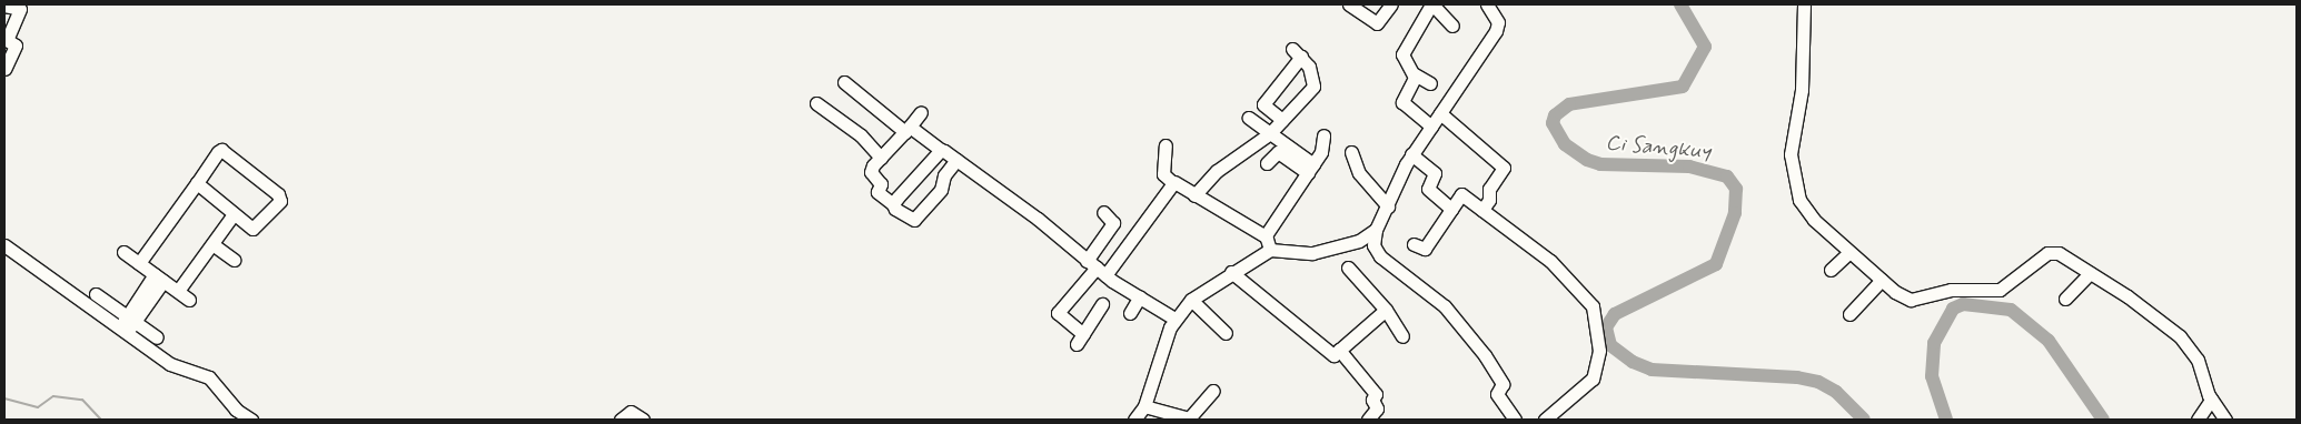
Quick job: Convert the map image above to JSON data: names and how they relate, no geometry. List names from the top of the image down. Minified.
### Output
{"water":["Ci Sangkuy"]}
